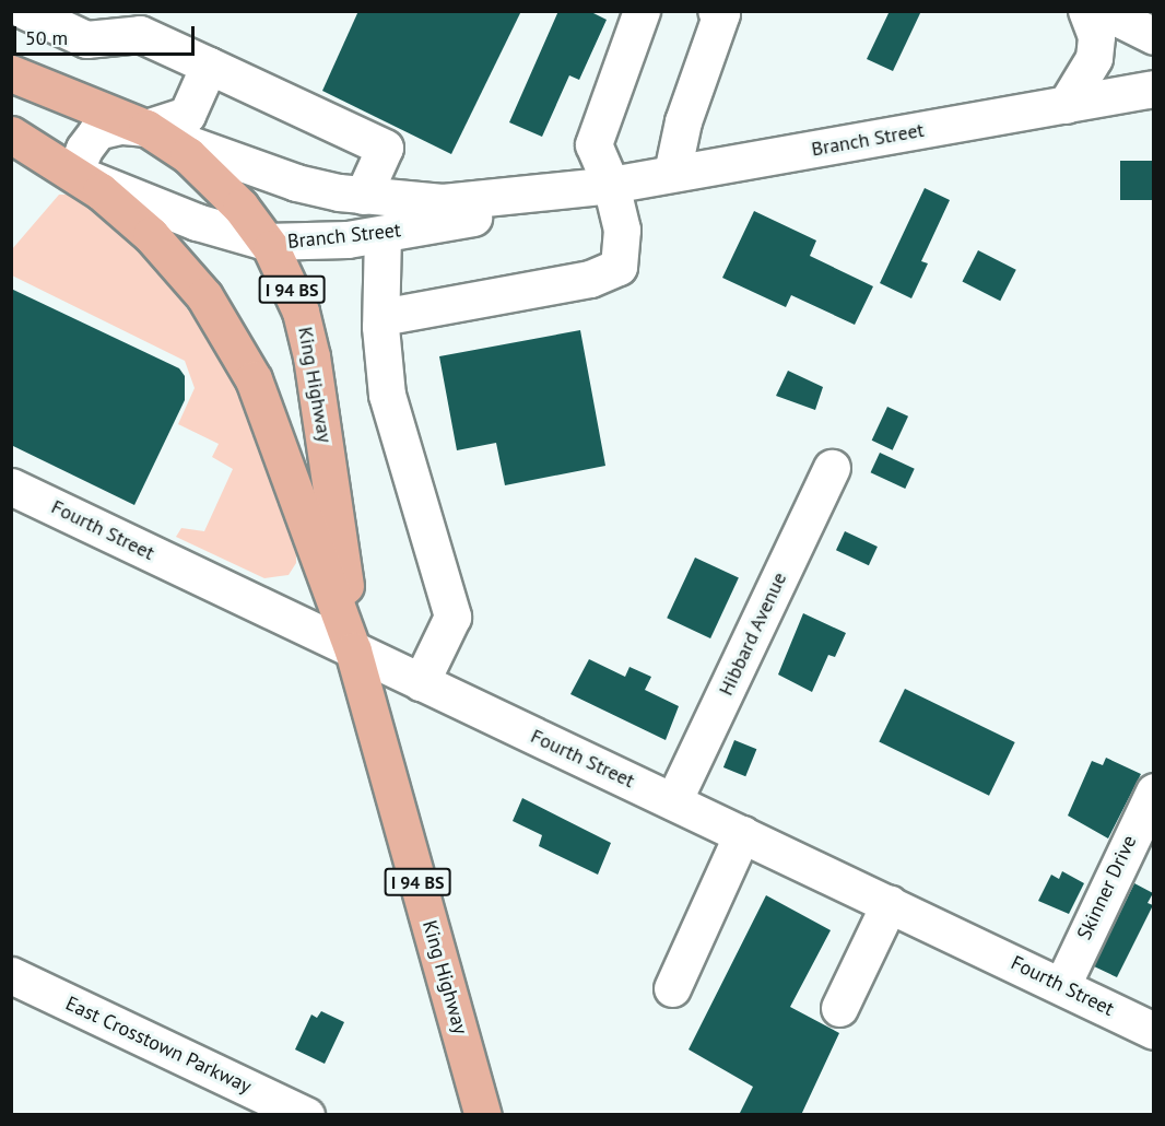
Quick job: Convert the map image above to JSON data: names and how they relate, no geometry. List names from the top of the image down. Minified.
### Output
{"streets":{"main road":["I 94 BS","King Highway"],"street":["Branch Street","Fourth Street","Hibbard Avenue","Skinner Drive","East Crosstown Parkway"]},"crossings":[["Branch Street","King Highway"],["King Highway","Fourth Street"],["Fourth Street","Hibbard Avenue"],["Fourth Street","Skinner Drive"]],"scale_bar":"50 m"}
